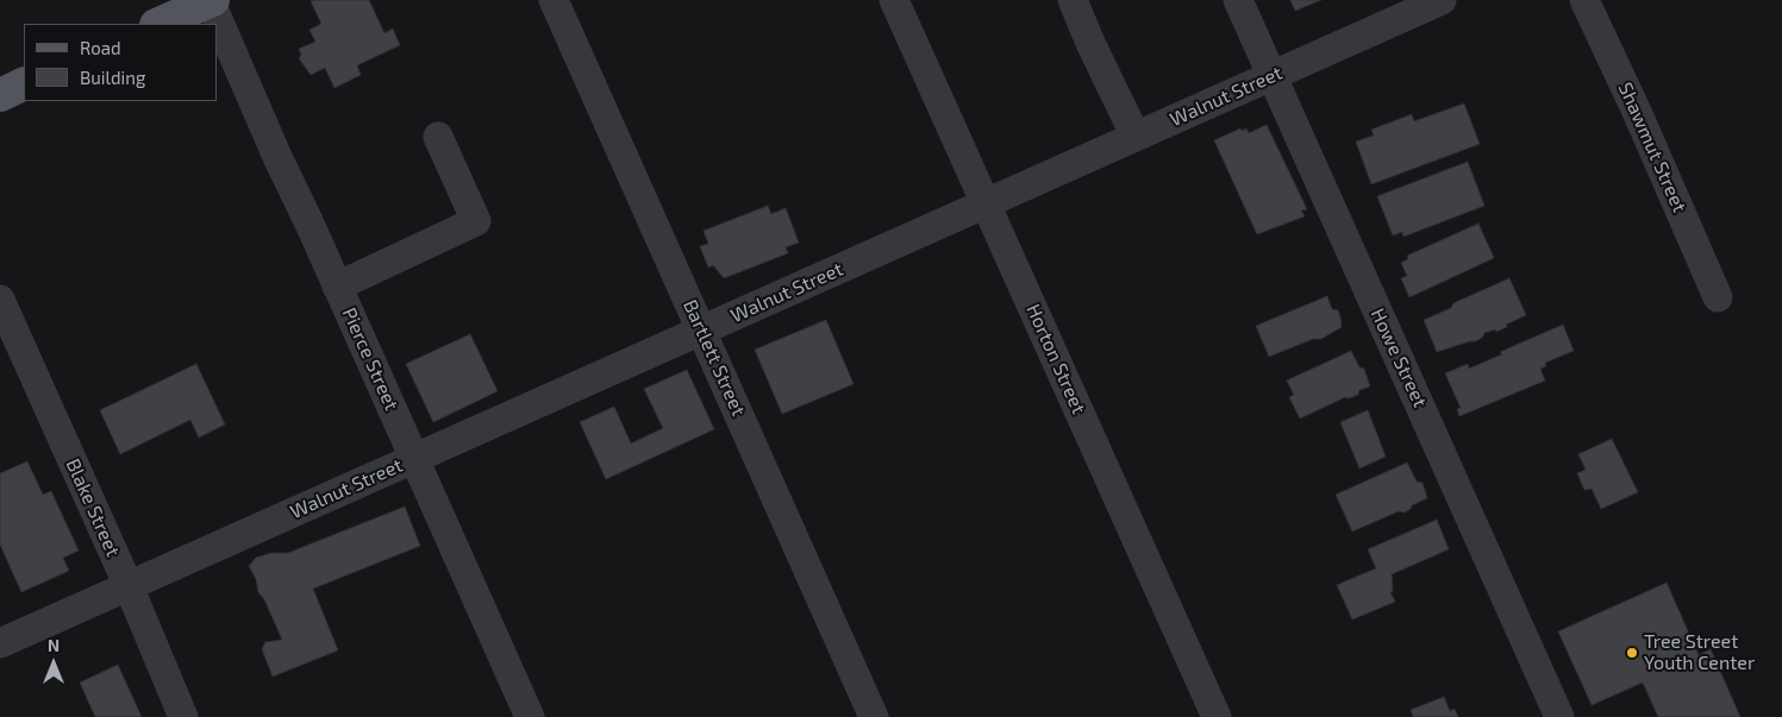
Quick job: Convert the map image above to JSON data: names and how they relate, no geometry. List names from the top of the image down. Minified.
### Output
{"streets":{"street":["Walnut Street","Shawmut Street","Bartlett Street","Howe Street","Pierce Street","Horton Street","Blake Street"]},"crossings":[["Walnut Street","Bartlett Street"],["Walnut Street","Howe Street"],["Walnut Street","Pierce Street"],["Walnut Street","Horton Street"],["Walnut Street","Blake Street"]],"places":["Tree Street Youth Center"],"legend":["Road","Building"],"north":"top"}
